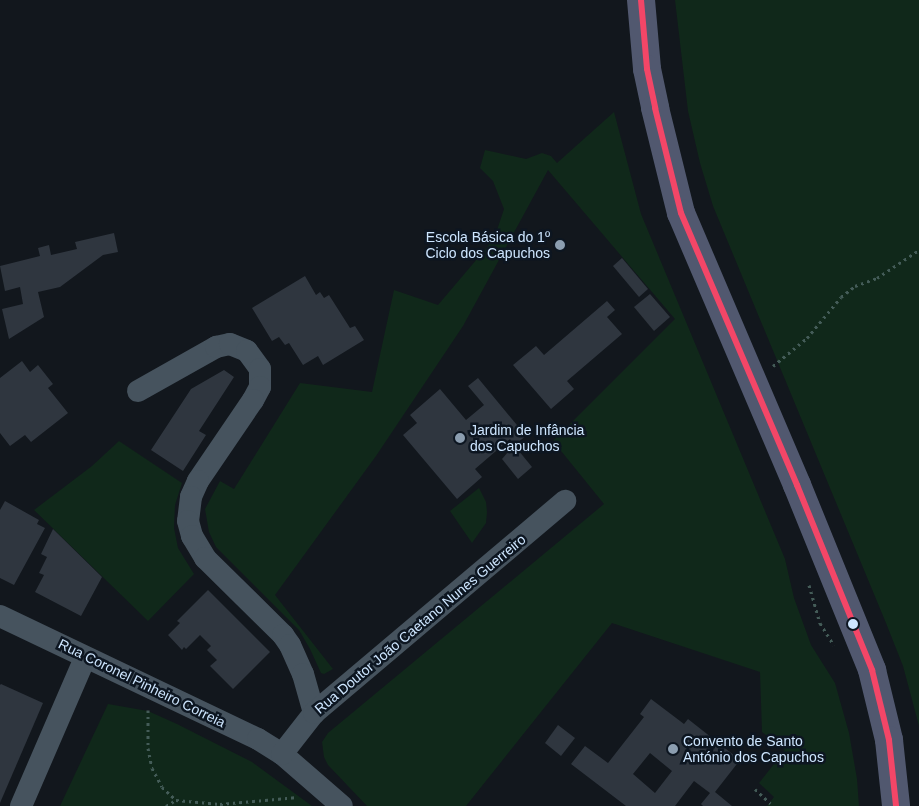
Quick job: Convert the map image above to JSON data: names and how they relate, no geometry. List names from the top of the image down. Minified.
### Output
{"streets":{"street":["Rua Doutor João Caetano Nunes Guerreiro","Rua Coronel Pinheiro Correia"]},"crossings":[["Rua Doutor João Caetano Nunes Guerreiro","Rua Coronel Pinheiro Correia"]],"places":["Escola Básica do 1º Ciclo dos Capuchos","Jardim de Infância dos Capuchos","Convento de Santo António dos Capuchos"]}
